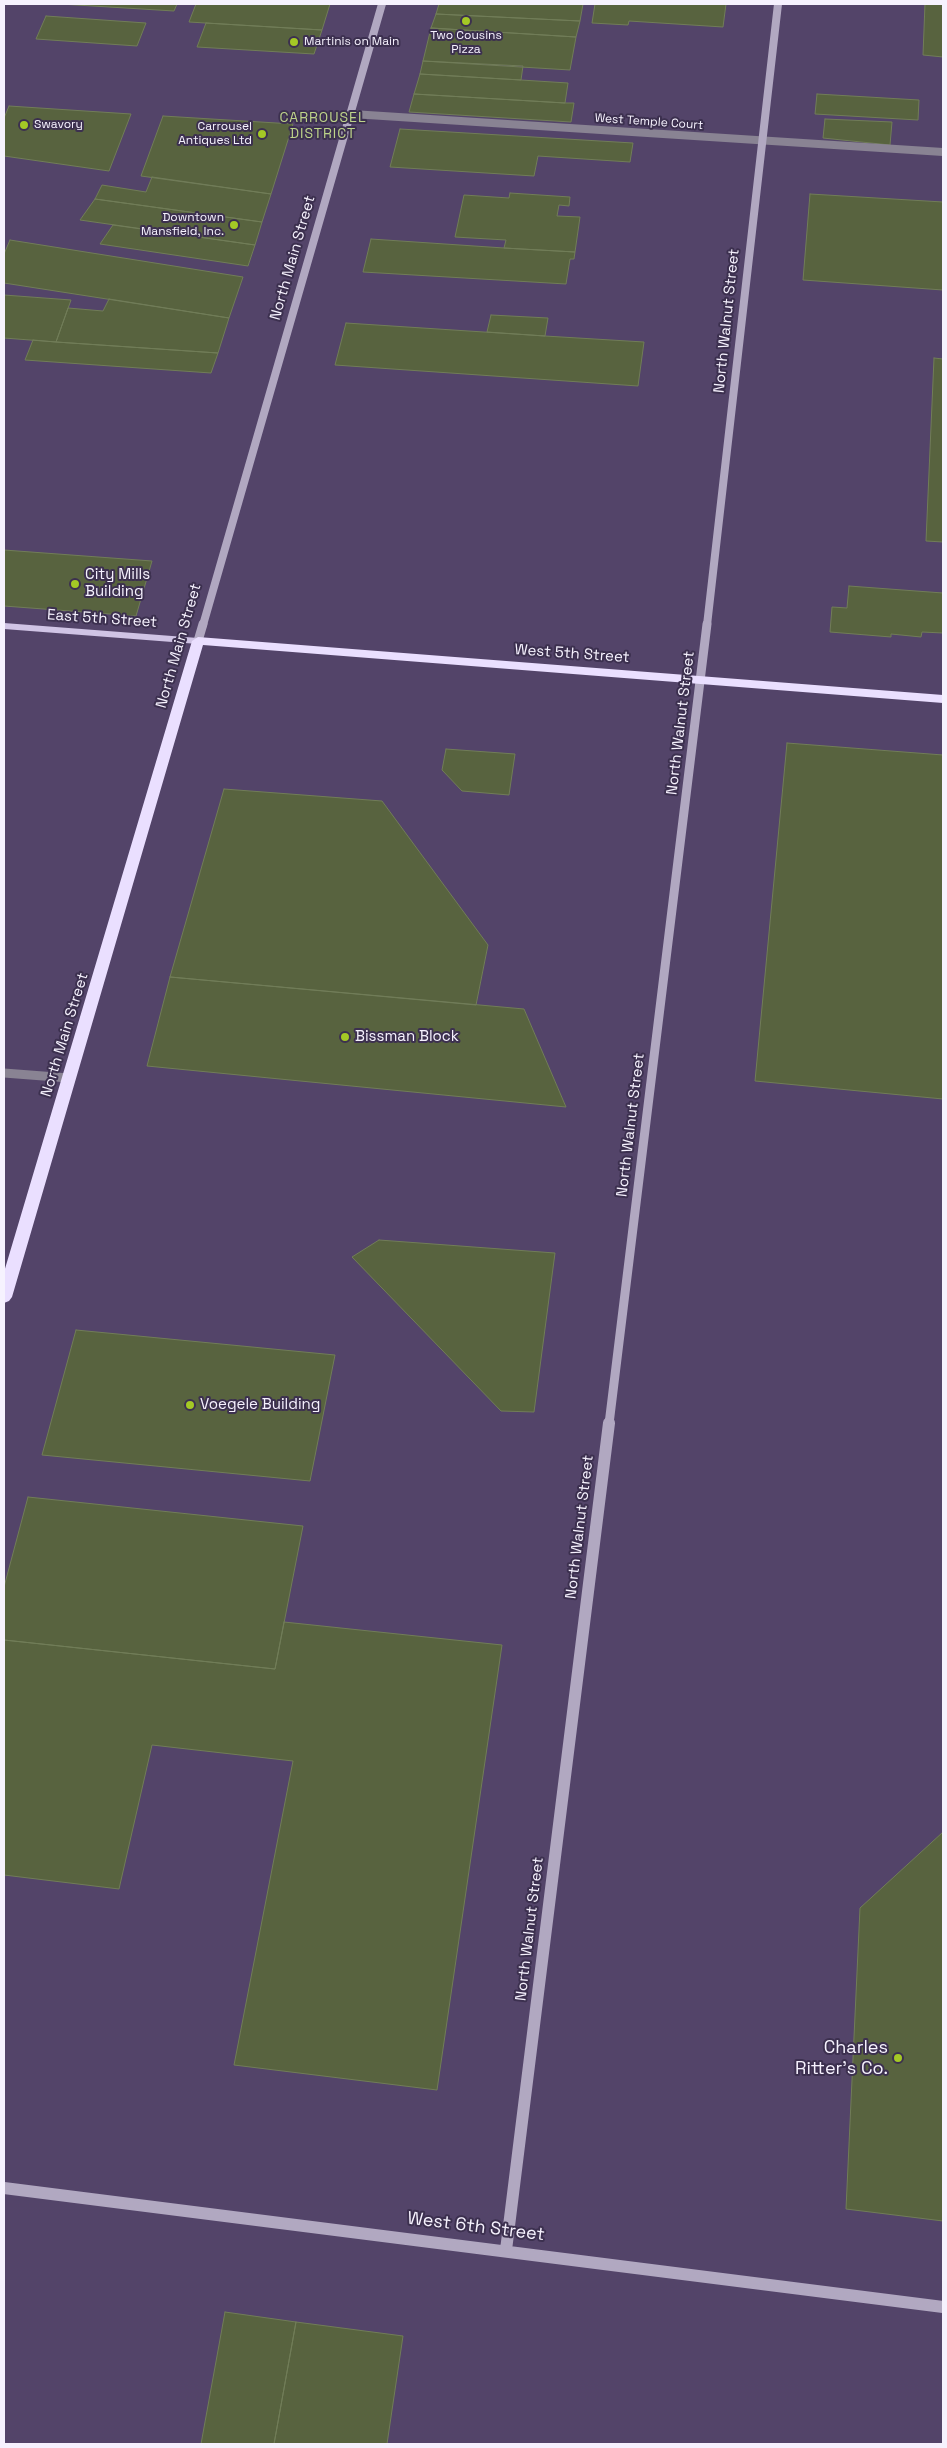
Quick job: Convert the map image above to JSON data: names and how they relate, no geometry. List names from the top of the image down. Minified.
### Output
{"streets":{"highway":["North Main Street","West 5th Street"],"main road":["East 5th Street"],"street":["North Walnut Street","West 6th Street"],"lane":["West Temple Court"]},"crossings":[["West Temple Court","North Main Street"],["West Temple Court","North Walnut Street"],["North Main Street","East 5th Street"],["North Main Street","West 5th Street"],["North Walnut Street","West 5th Street"],["North Walnut Street","West 6th Street"],["East 5th Street","West 5th Street"]],"districts":["CARROUSEL DISTRICT"],"places":["Two Cousins Pizza","Martinis on Main","Swavory","Carrousel Antiques Ltd","Downtown Mansfield, Inc.","City Mills Building","Bissman Block","Voegele Building","Charles Ritter's Co."]}
